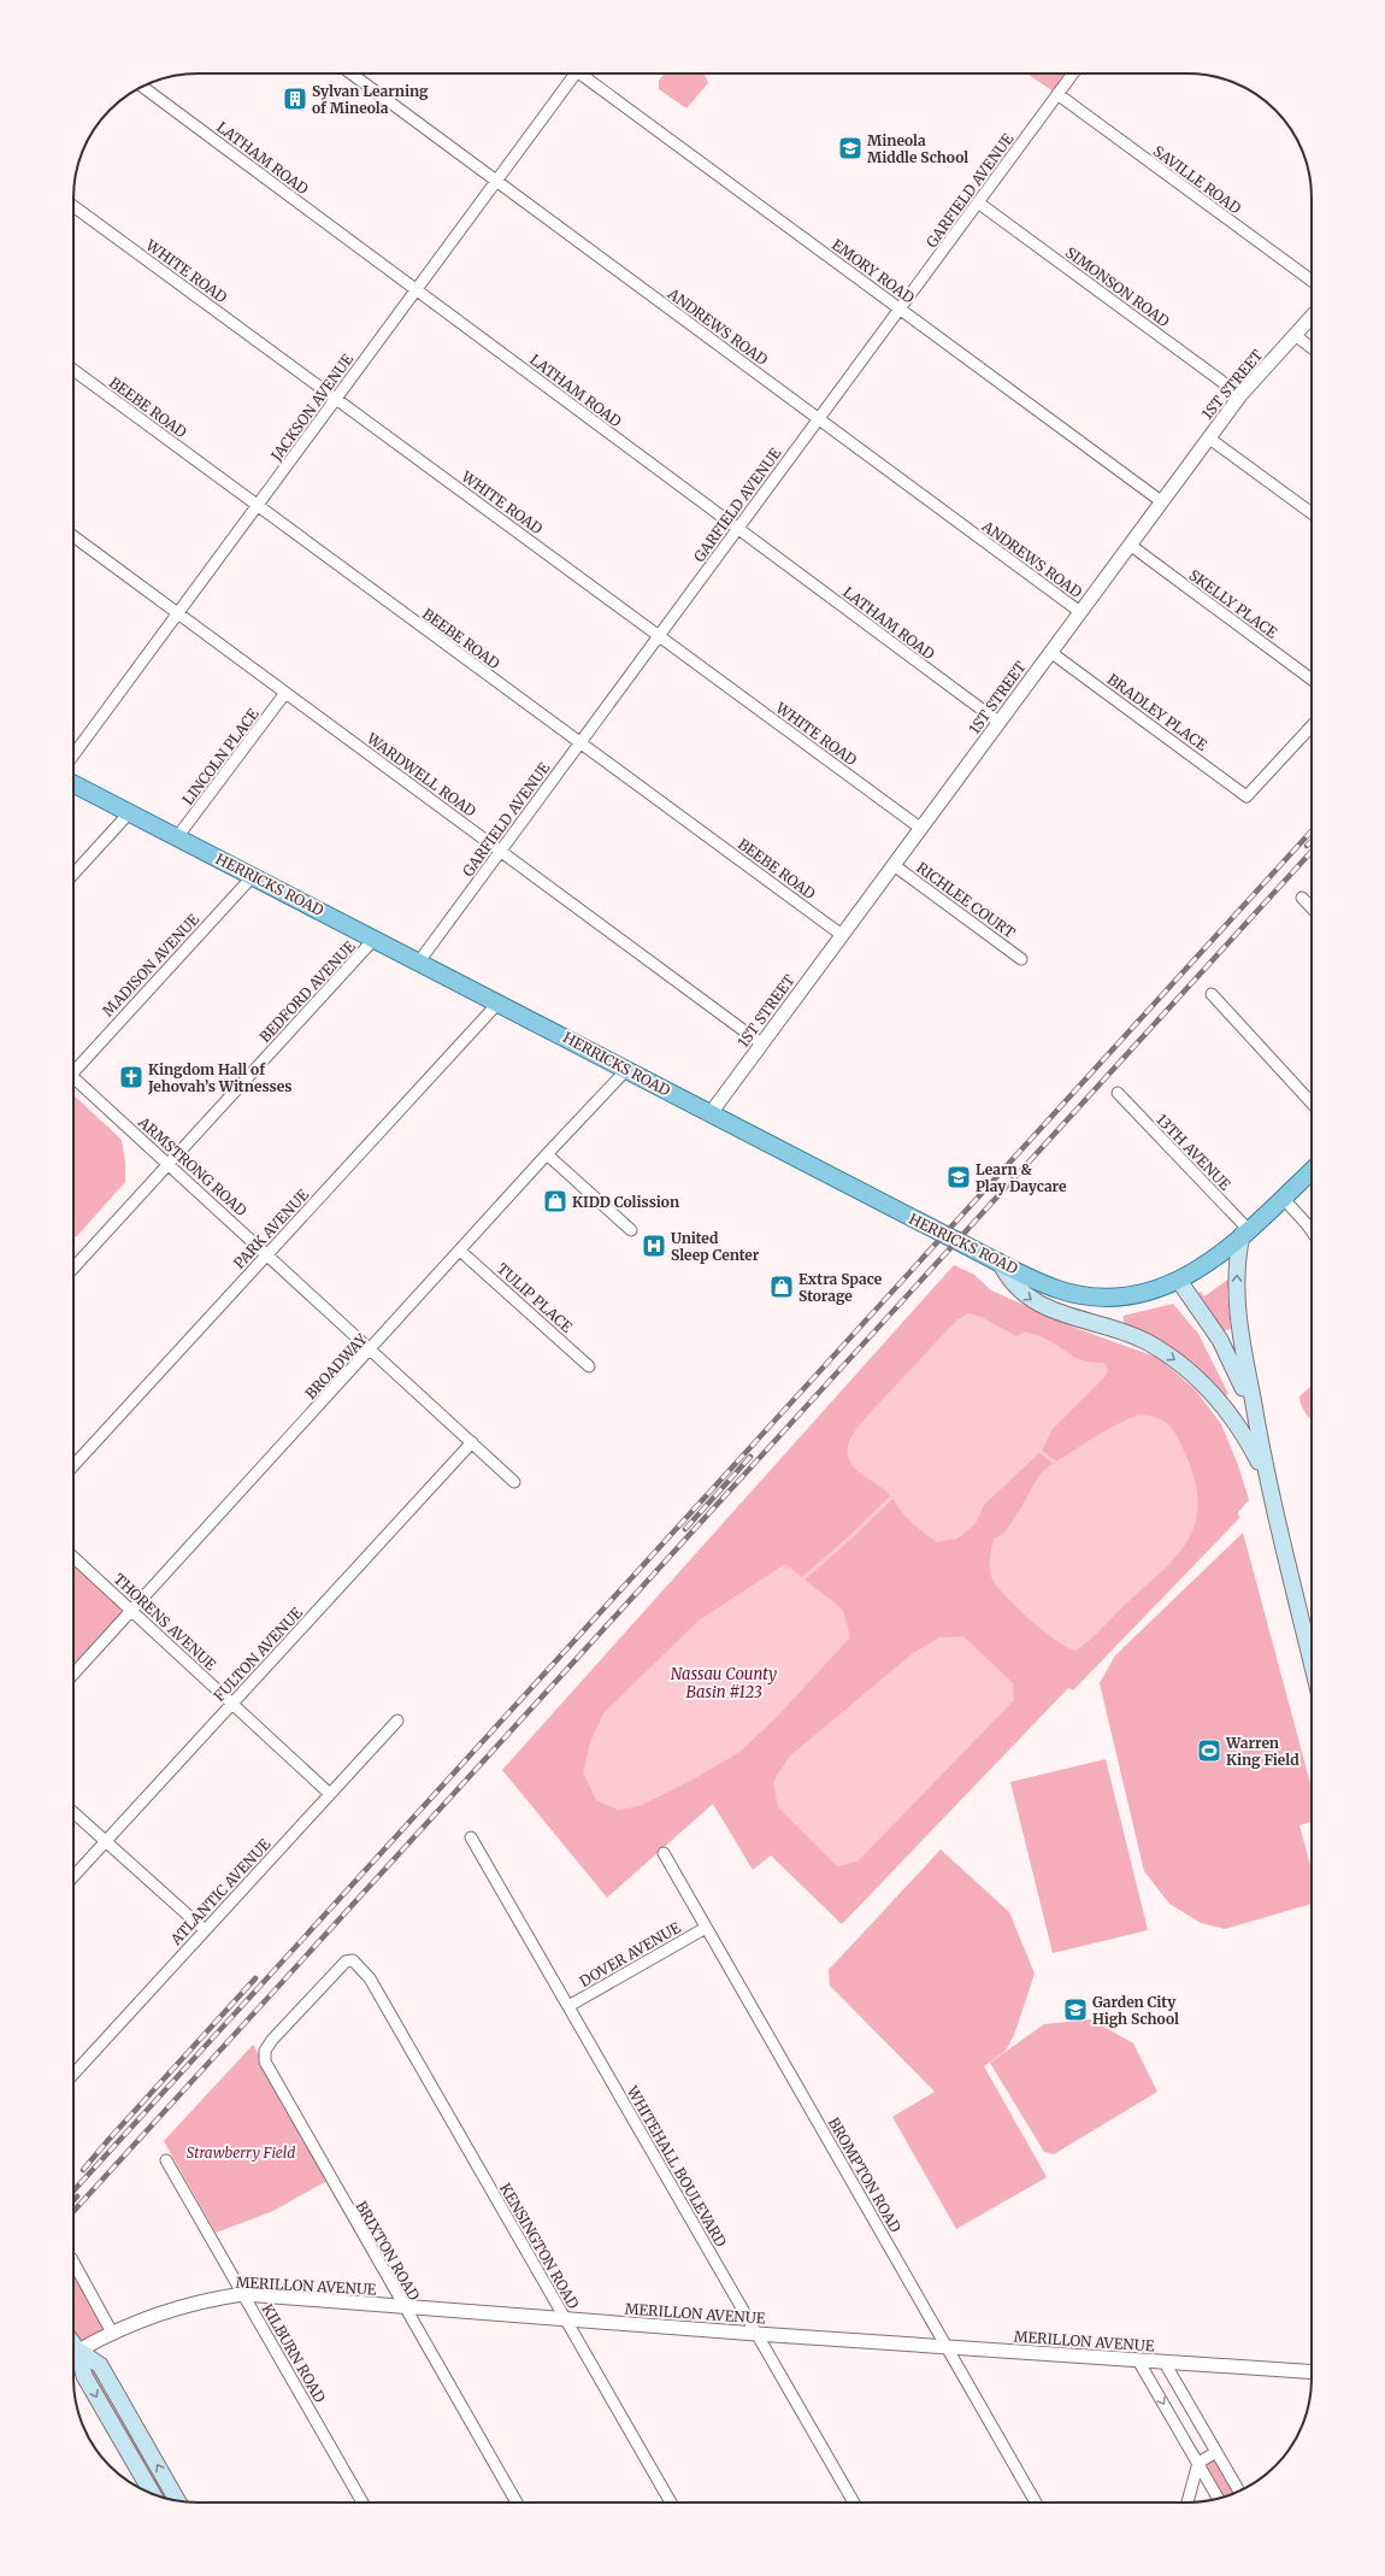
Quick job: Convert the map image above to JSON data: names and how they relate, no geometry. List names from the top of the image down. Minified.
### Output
{"streets":{"main road":["HERRICKS ROAD"],"street":["LATHAM ROAD","SAVILLE ROAD","GARFIELD AVENUE","WHITE ROAD","EMORY ROAD","SIMONSON ROAD","ANDREWS ROAD","1ST STREET","BEEBE ROAD","JACKSON AVENUE","SKELLY PLACE","BRADLEY PLACE","LINCOLN PLACE","WARDWELL ROAD","RICHLEE COURT","MADISON AVENUE","BEDFORD AVENUE","13TH AVENUE","ARMSTRONG ROAD","PARK AVENUE","TULIP PLACE","BROADWAY","THORENS AVENUE","FULTON AVENUE","ATLANTIC AVENUE","DOVER AVENUE","WHITEHALL BOULEVARD","BROMPTON ROAD","KENSINGTON ROAD","BRIXTON ROAD","MERILLON AVENUE","KILBURN ROAD"]},"crossings":[["LATHAM ROAD","GARFIELD AVENUE"],["LATHAM ROAD","1ST STREET"],["LATHAM ROAD","JACKSON AVENUE"],["SAVILLE ROAD","GARFIELD AVENUE"],["GARFIELD AVENUE","WHITE ROAD"],["GARFIELD AVENUE","EMORY ROAD"],["GARFIELD AVENUE","SIMONSON ROAD"],["GARFIELD AVENUE","ANDREWS ROAD"],["GARFIELD AVENUE","BEEBE ROAD"],["GARFIELD AVENUE","WARDWELL ROAD"],["GARFIELD AVENUE","HERRICKS ROAD"],["WHITE ROAD","1ST STREET"],["WHITE ROAD","JACKSON AVENUE"],["EMORY ROAD","1ST STREET"],["SIMONSON ROAD","1ST STREET"],["ANDREWS ROAD","1ST STREET"],["ANDREWS ROAD","JACKSON AVENUE"],["1ST STREET","BEEBE ROAD"],["1ST STREET","SKELLY PLACE"],["1ST STREET","BRADLEY PLACE"],["1ST STREET","WARDWELL ROAD"],["1ST STREET","HERRICKS ROAD"],["1ST STREET","RICHLEE COURT"],["BEEBE ROAD","JACKSON AVENUE"],["JACKSON AVENUE","WARDWELL ROAD"],["LINCOLN PLACE","WARDWELL ROAD"],["LINCOLN PLACE","HERRICKS ROAD"],["HERRICKS ROAD","MADISON AVENUE"],["HERRICKS ROAD","BEDFORD AVENUE"],["HERRICKS ROAD","13TH AVENUE"],["HERRICKS ROAD","PARK AVENUE"],["HERRICKS ROAD","BROADWAY"],["BEDFORD AVENUE","ARMSTRONG ROAD"],["ARMSTRONG ROAD","PARK AVENUE"],["ARMSTRONG ROAD","BROADWAY"],["ARMSTRONG ROAD","FULTON AVENUE"],["TULIP PLACE","BROADWAY"],["BROADWAY","THORENS AVENUE"],["THORENS AVENUE","FULTON AVENUE"],["THORENS AVENUE","ATLANTIC AVENUE"],["DOVER AVENUE","WHITEHALL BOULEVARD"],["DOVER AVENUE","BROMPTON ROAD"],["WHITEHALL BOULEVARD","MERILLON AVENUE"],["BROMPTON ROAD","MERILLON AVENUE"],["KENSINGTON ROAD","BRIXTON ROAD"],["KENSINGTON ROAD","MERILLON AVENUE"],["BRIXTON ROAD","MERILLON AVENUE"],["MERILLON AVENUE","KILBURN ROAD"]],"water":["Nassau County Basin #123"],"parks":["Strawberry Field"],"places":{"building":["Sylvan Learning of Mineola"],"school or university":["Mineola Middle School","Learn & Play Daycare","Garden City High School"],"church":["Kingdom Hall of Jehovah’s Witnesses"],"shop":["KIDD Colission","Extra Space Storage"],"hospital":["United Sleep Center"],"sports":["Warren King Field"]}}
